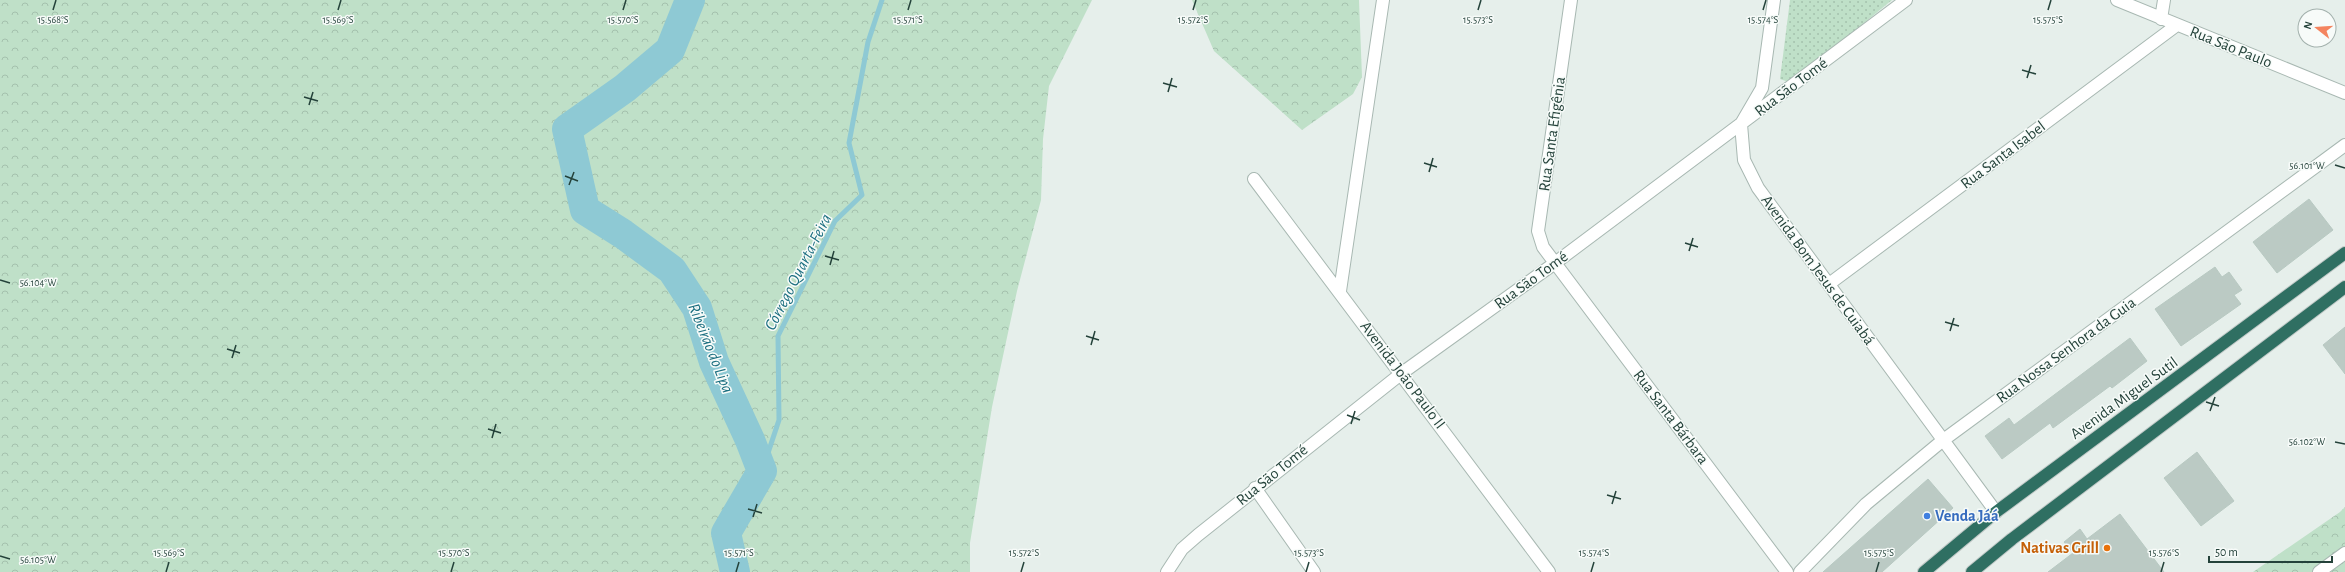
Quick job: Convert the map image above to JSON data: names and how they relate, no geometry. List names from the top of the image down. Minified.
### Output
{"streets":{"highway":["Avenida Miguel Sutil"],"street":["Rua São Paulo","Rua São Tomé","Rua Santa Efigênia","Rua Santa Isabel","Avenida Bom Jesus de Cuiabá","Rua Nossa Senhora da Guia","Avenida João Paulo II","Rua Santa Bárbara"]},"crossings":[["Rua São Paulo","Rua Santa Isabel"],["Rua São Tomé","Rua Santa Efigênia"],["Rua São Tomé","Avenida Bom Jesus de Cuiabá"],["Rua São Tomé","Avenida João Paulo II"],["Rua São Tomé","Rua Santa Bárbara"],["Rua Santa Efigênia","Rua Santa Bárbara"],["Rua Santa Isabel","Avenida Bom Jesus de Cuiabá"],["Avenida Bom Jesus de Cuiabá","Rua Nossa Senhora da Guia"],["Avenida Bom Jesus de Cuiabá","Avenida Miguel Sutil"]],"water":["Córrego Quarta-Feira","Ribeirão do Lipa"],"places":["Venda Jáá","Nativas Grill"],"scale_bar":"50 m","north":"left","coordinates":["15.568°S","15.569°S","15.570°S","15.571°S","15.572°S","15.573°S","15.574°S","15.575°S","56.101°W","56.104°W","56.102°W","15.576°S","56.105°W"]}
